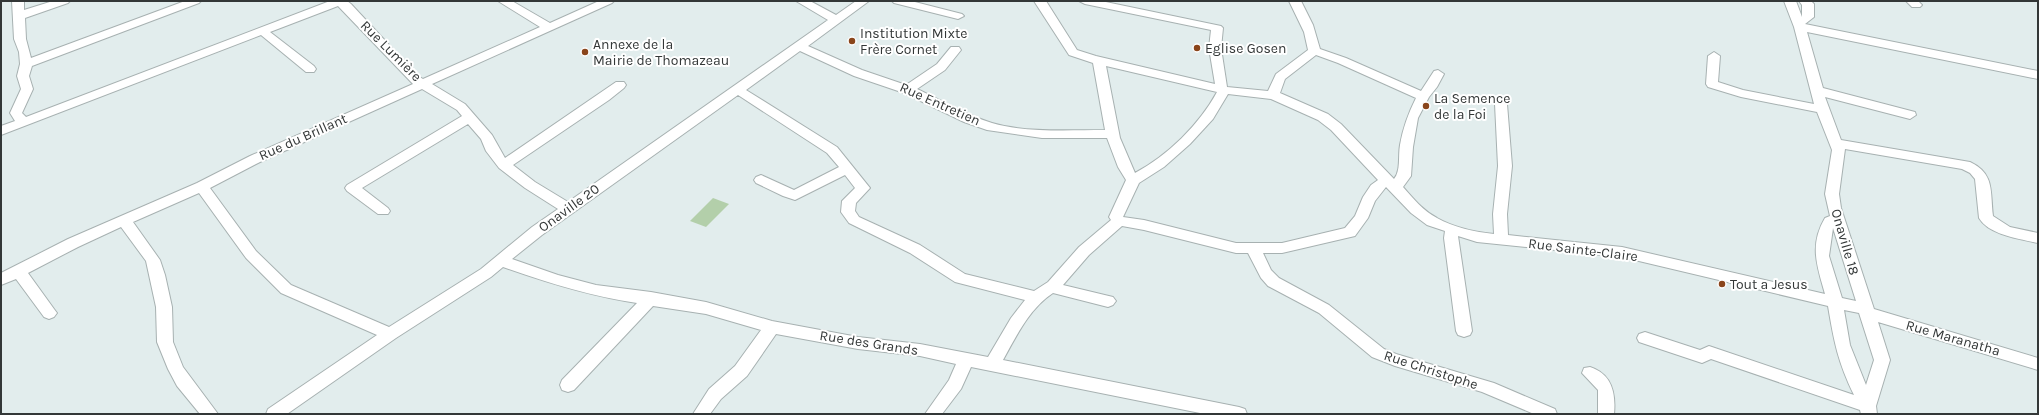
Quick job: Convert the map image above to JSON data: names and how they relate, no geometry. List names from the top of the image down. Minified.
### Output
{"streets":{"street":["Rue Lumière","Rue Entretien","Rue du Brillant","Onaville 20","Onaville 18","Rue Sainte-Claire","Rue Maranatha","Rue des Grands","Rue Christophe"]},"crossings":[["Rue Lumière","Rue du Brillant"],["Rue Lumière","Onaville 20"],["Rue Entretien","Onaville 20"],["Onaville 20","Rue des Grands"],["Onaville 18","Rue Sainte-Claire"],["Onaville 18","Rue Maranatha"],["Rue Sainte-Claire","Rue Maranatha"]],"places":["Institution Mixte Frère Cornet","Eglise Gosen","Annexe de la Mairie de Thomazeau","La Semence de la Foi","Tout a Jesus"]}
